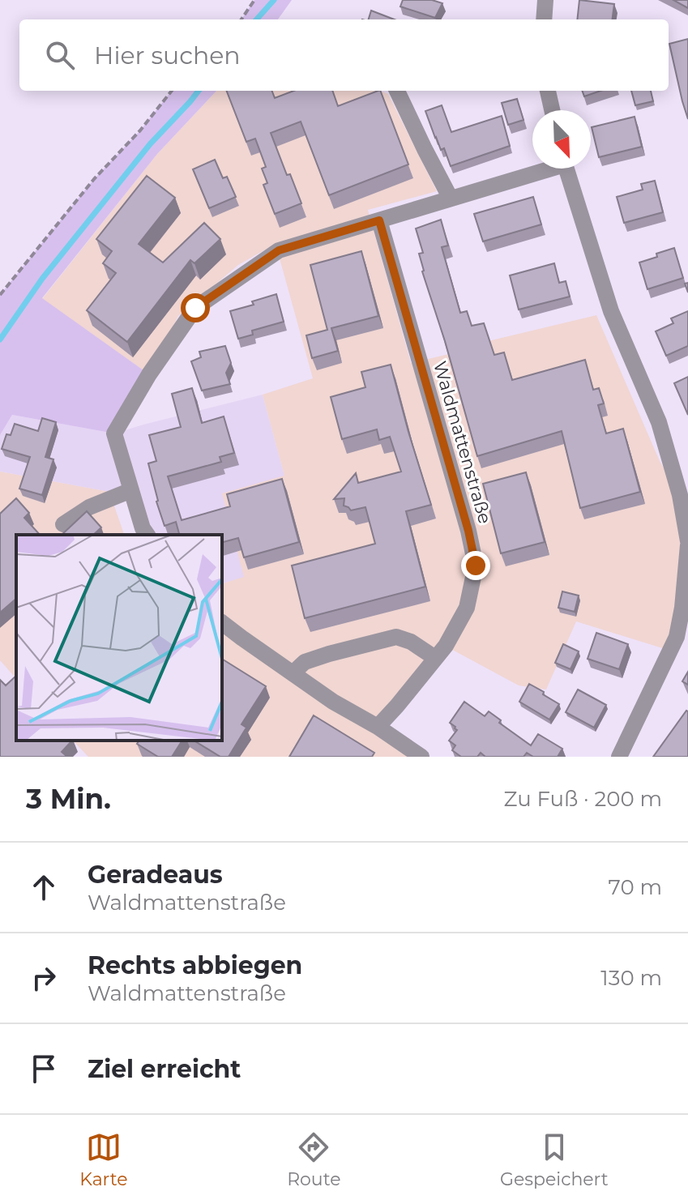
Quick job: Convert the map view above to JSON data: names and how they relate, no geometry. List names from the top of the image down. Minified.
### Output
{"streets":{"street":["Waldmattenstraße"]},"north":"bottom right","page":{"search":"Hier suchen","heading":["3 Min.","Zu Fuß · 200 m"],"list":[["Geradeaus","Waldmattenstraße","70 m"],["Rechts abbiegen","Waldmattenstraße","130 m"],"Ziel erreicht"],"nav":["Karte","Route","Gespeichert"]}}
